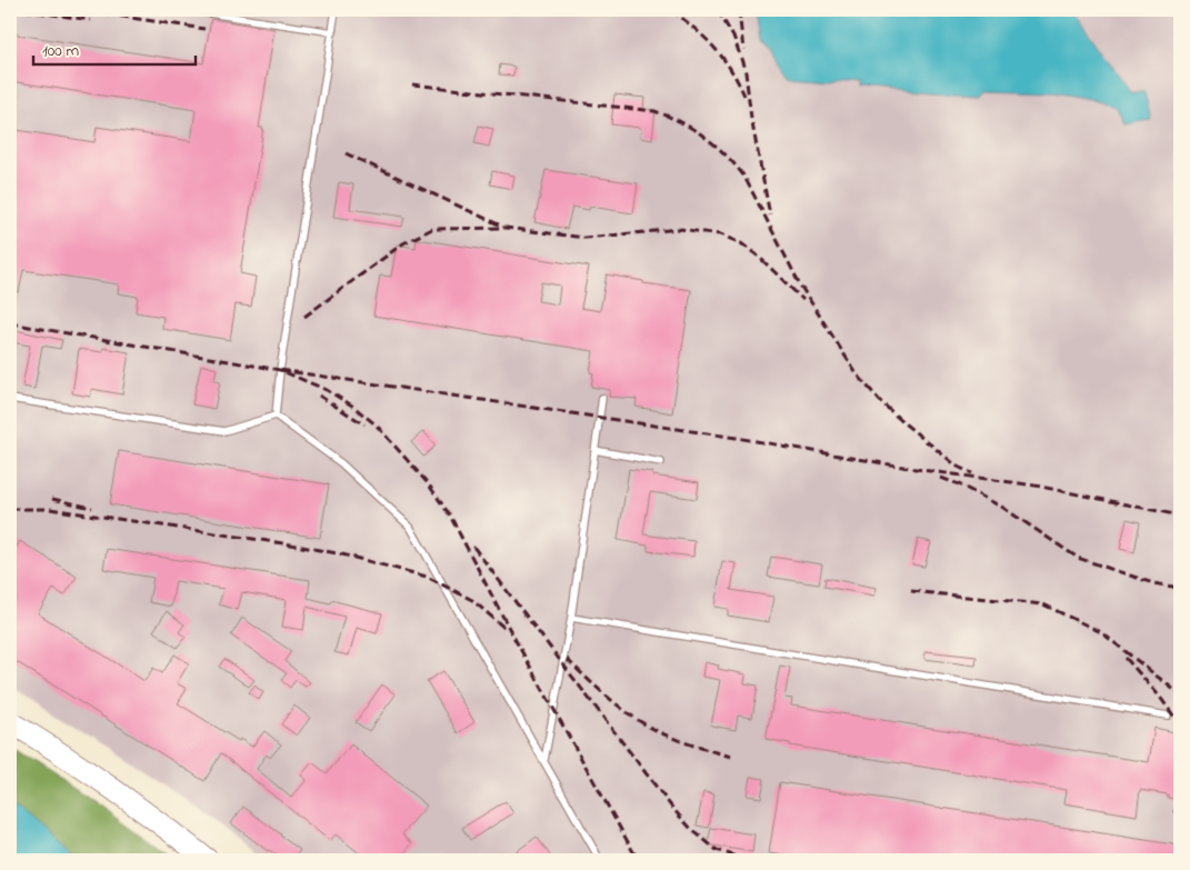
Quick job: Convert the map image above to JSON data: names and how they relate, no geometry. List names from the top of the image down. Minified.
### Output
{"scale_bar":"100 m"}
